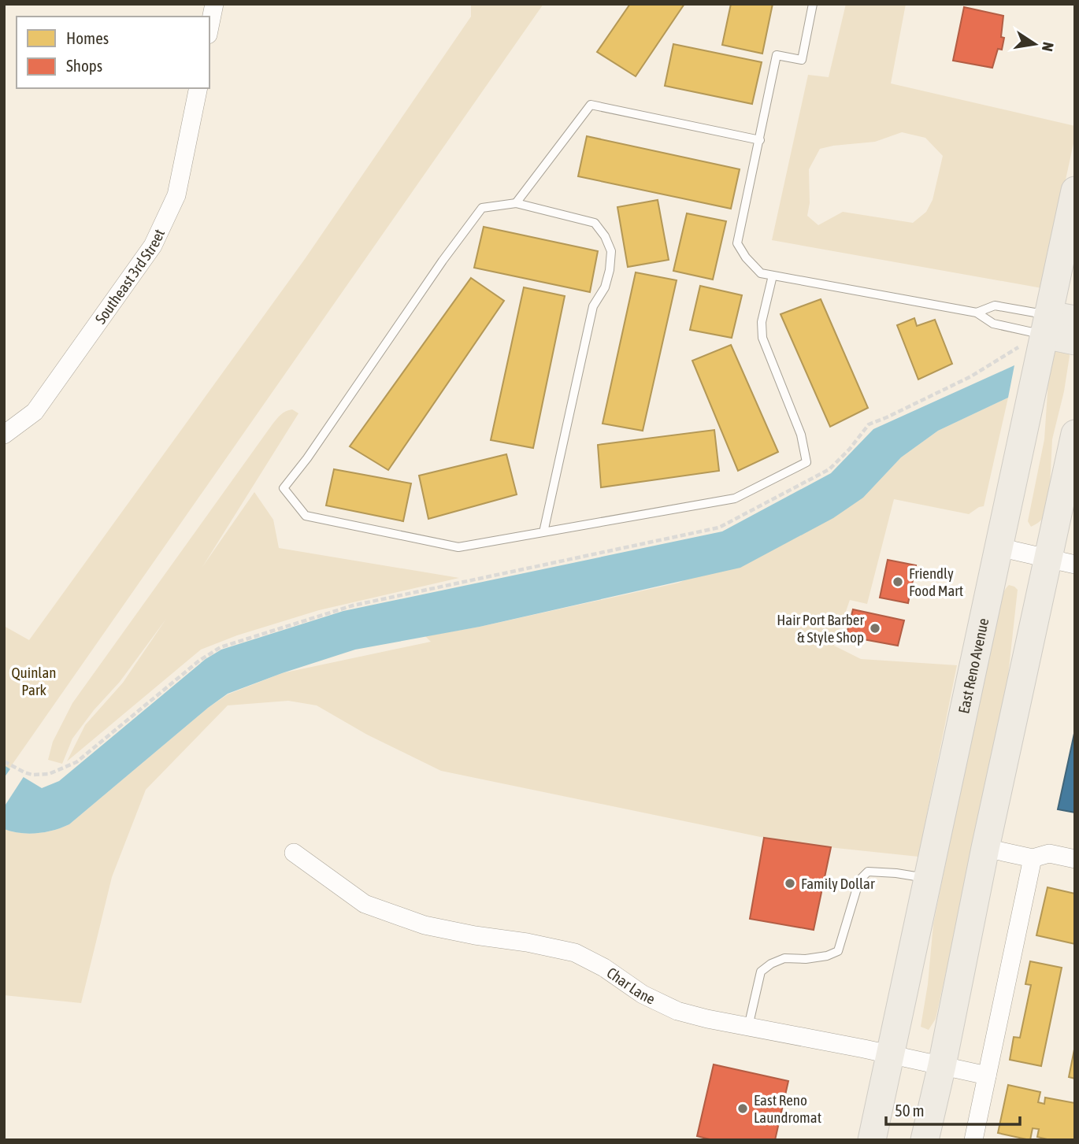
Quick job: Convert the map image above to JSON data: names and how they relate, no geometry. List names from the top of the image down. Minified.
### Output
{"streets":{"main road":["East Reno Avenue"],"street":["Southeast 3rd Street","Char Lane"]},"crossings":[["East Reno Avenue","Char Lane"]],"parks":["Quinlan Park"],"places":["Friendly Food Mart","Hair Port Barber & Style Shop","Family Dollar","East Reno Laundromat"],"legend":["Homes","Shops"],"scale_bar":"50 m","north":"right"}
